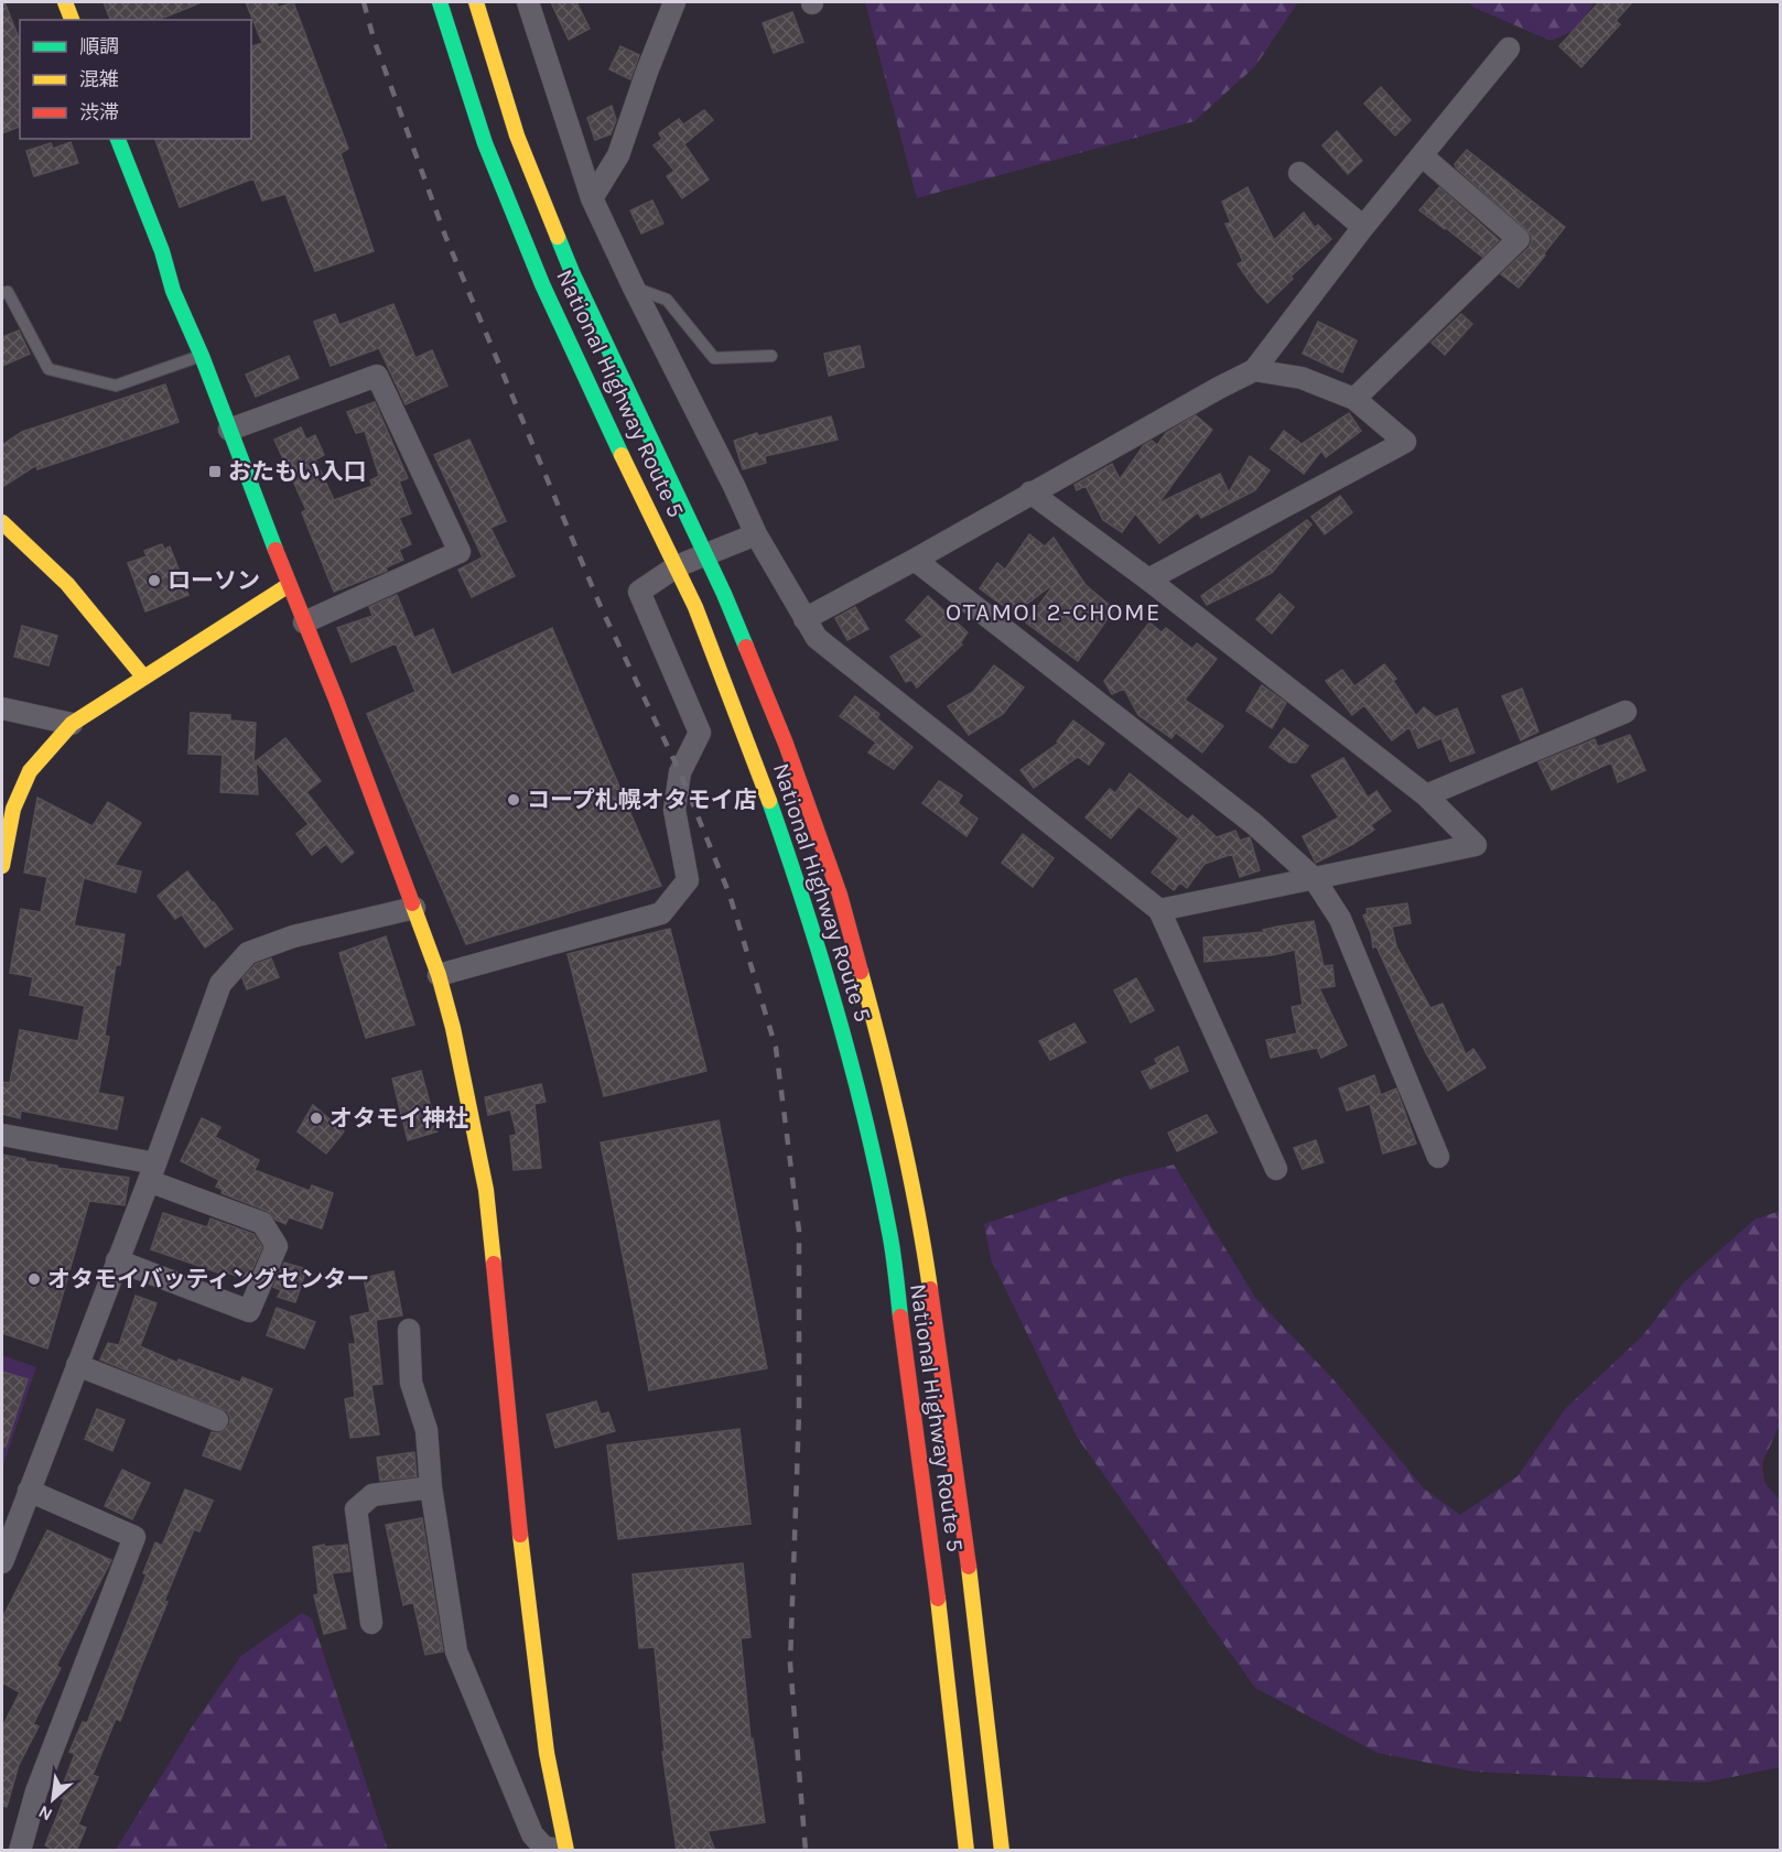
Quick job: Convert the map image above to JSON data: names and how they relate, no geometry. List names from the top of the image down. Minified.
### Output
{"streets":{"main road":["National Highway Route 5"]},"districts":["OTAMOI 2-CHOME"],"places":{"transit":["おたもい入口"],"other":["ローソン","コープ札幌オタモイ店","オタモイ神社","オタモイバッティングセンター"]},"legend":["順調","混雑","渋滞"],"north":"bottom left"}
